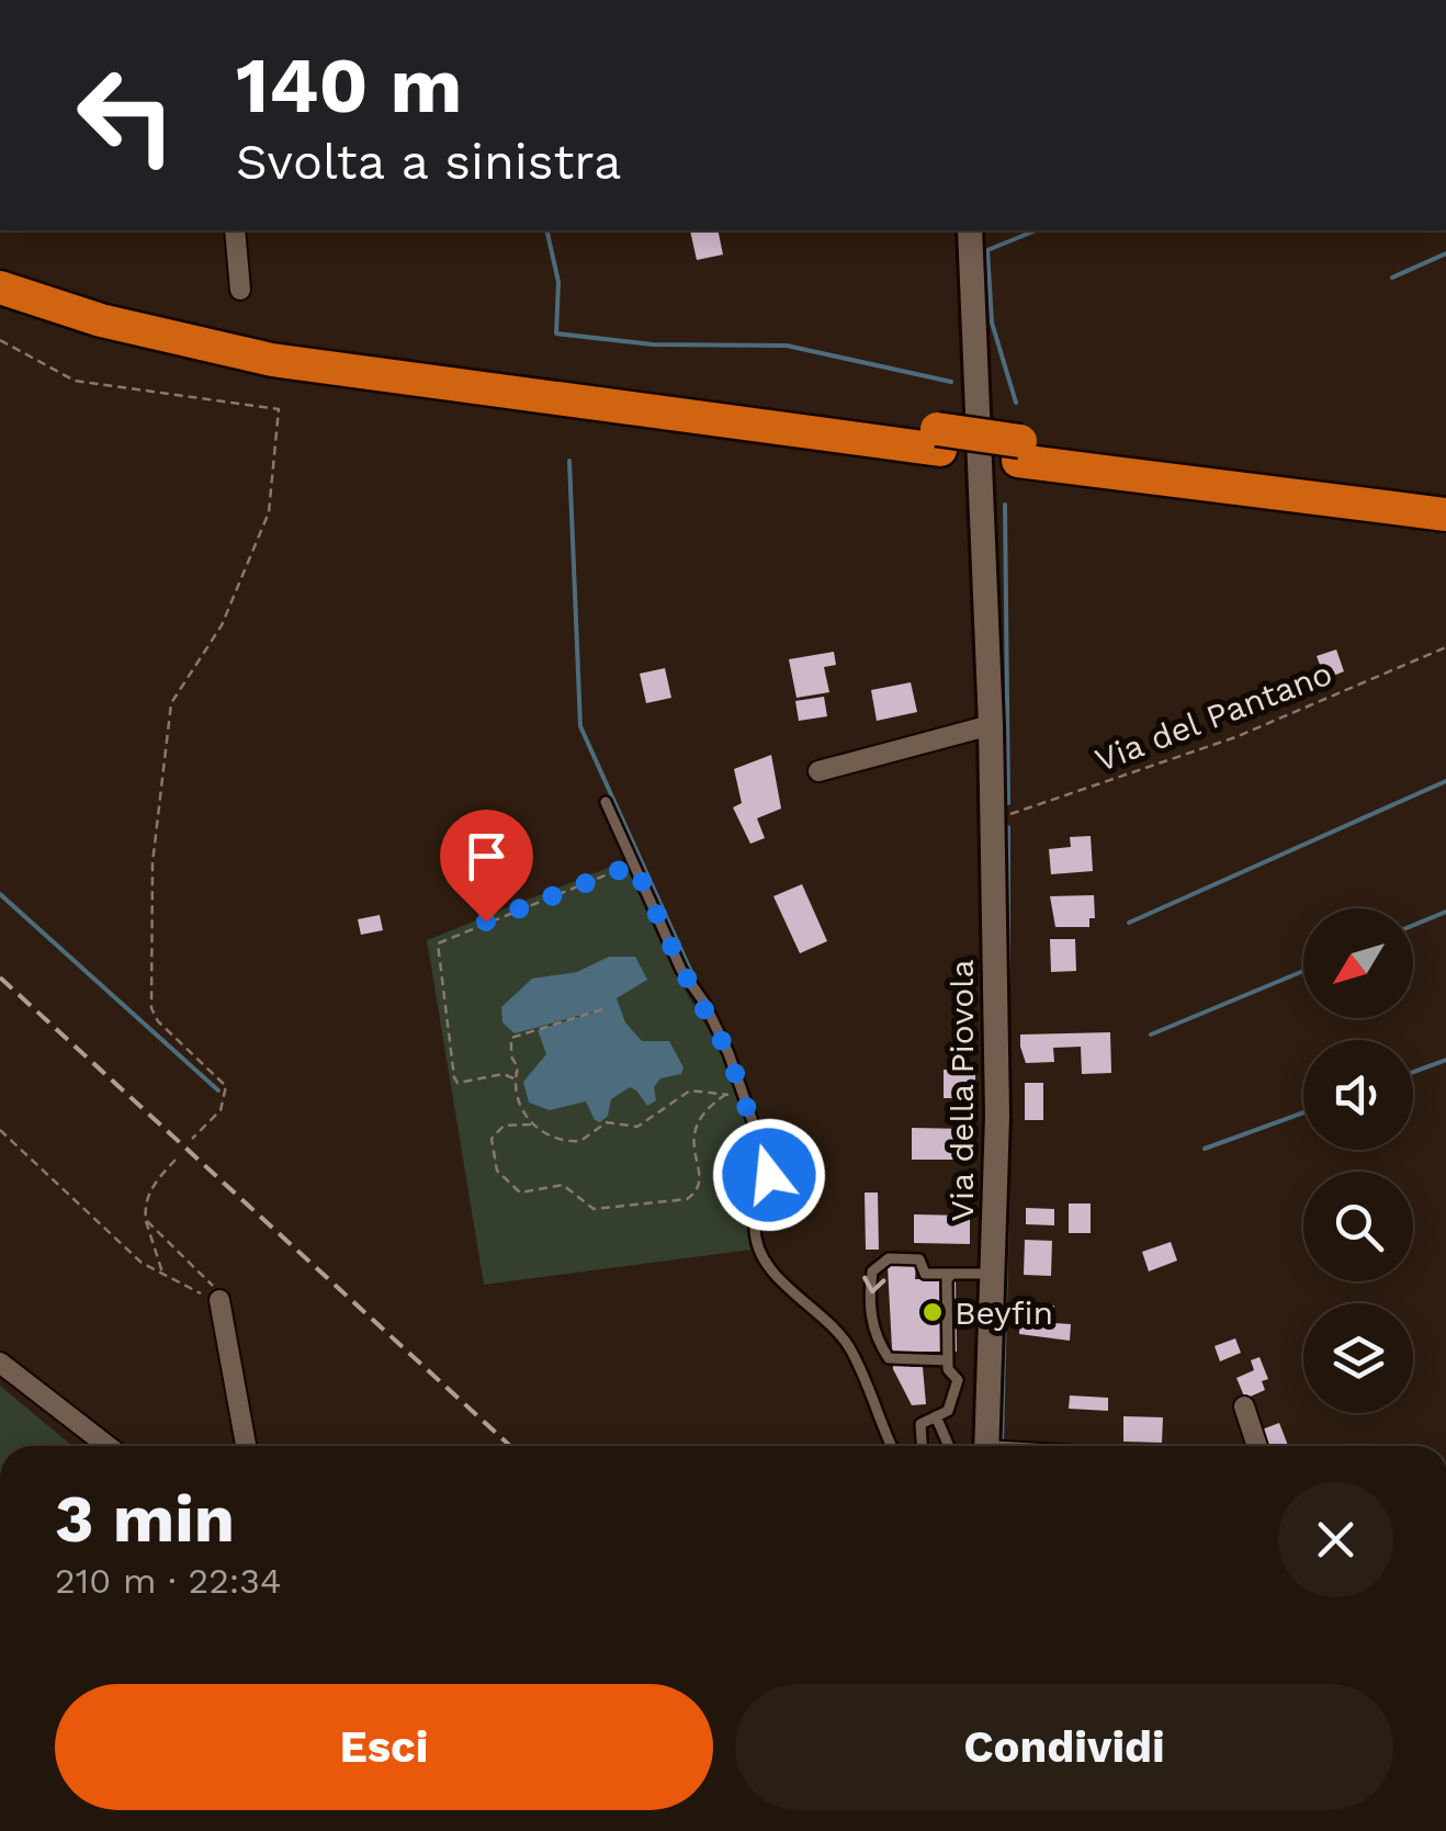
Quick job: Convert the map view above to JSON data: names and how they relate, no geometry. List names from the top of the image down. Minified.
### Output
{"streets":{"street":["Via della Piovola"],"path":["Via del Pantano"]},"crossings":[["Via del Pantano","Via della Piovola"]],"places":["Beyfin"],"north":"bottom left","page":{"turn":["140 m","Svolta a sinistra"],"heading":["3 min","210 m · 22:34"],"buttons":["Esci","Condividi"]}}
